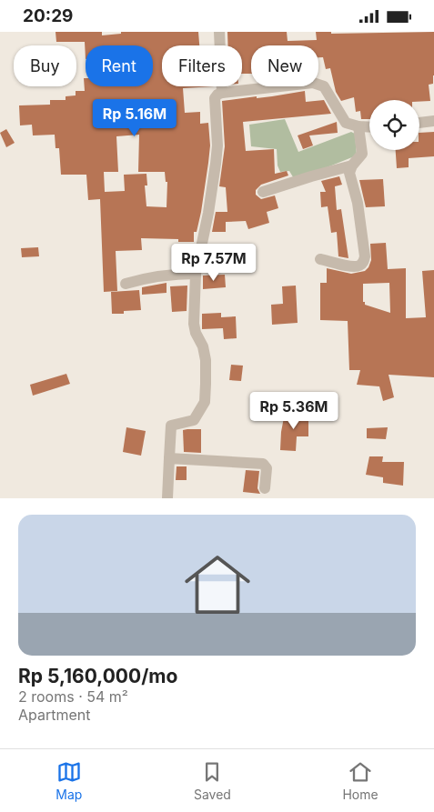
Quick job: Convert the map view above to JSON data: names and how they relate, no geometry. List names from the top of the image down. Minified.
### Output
{"page":{"status":"20:29","chip":["Buy","Rent","Filters","New"],"price":["Rp 5.16M","Rp 7.57M","Rp 5.36M"],"list":[{"name":"Rp 5,160,000/mo","note":"2 rooms · 54 m² · Apartment"}],"tabs":["Map","Saved","Home"]}}
